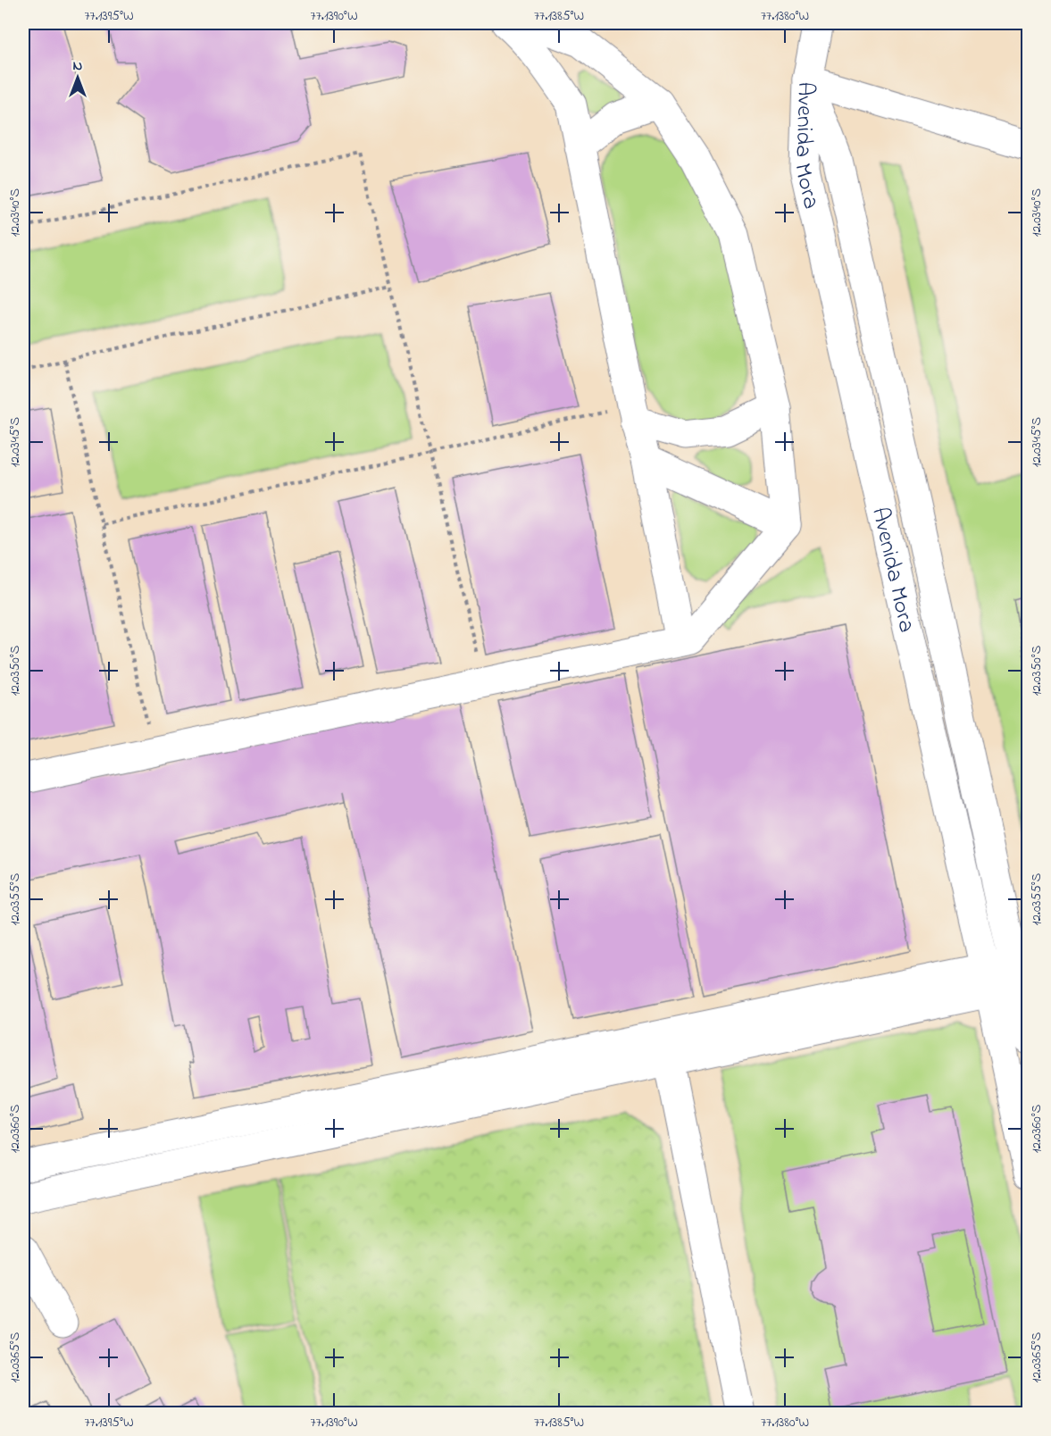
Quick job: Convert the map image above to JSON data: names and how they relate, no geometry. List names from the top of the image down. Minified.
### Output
{"streets":{"lane":["Avenida Mora"]},"north":"top","coordinates":["77.1395°W","77.1390°W","77.1385°W","77.1380°W","12.0340°S","12.0345°S","12.0350°S","12.0355°S","12.0360°S","12.0365°S"]}
